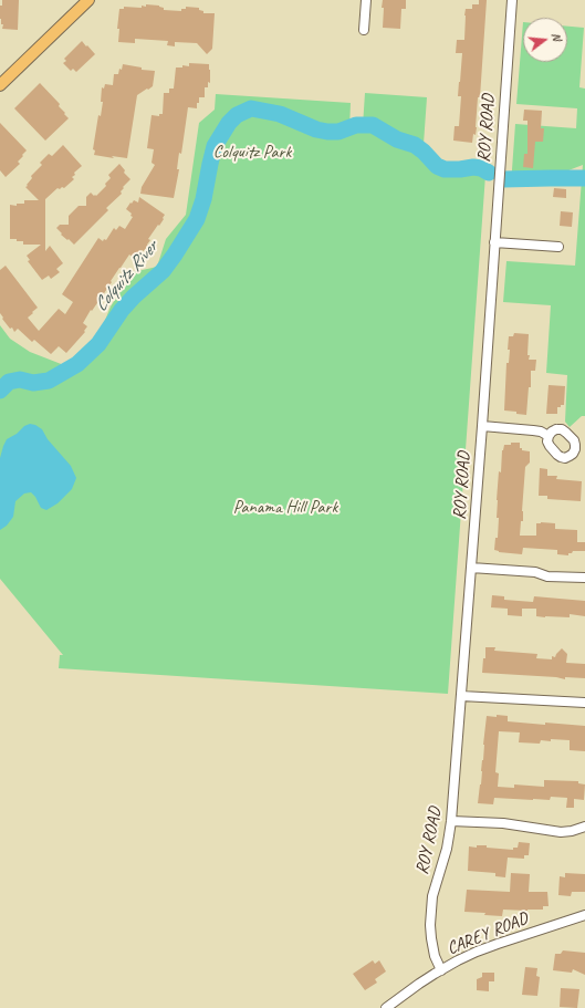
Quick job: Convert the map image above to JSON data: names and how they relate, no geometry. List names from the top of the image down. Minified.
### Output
{"streets":{"street":["ROY ROAD","CAREY ROAD"]},"crossings":[["ROY ROAD","CAREY ROAD"]],"water":["Colquitz River"],"parks":["Colquitz Park","Panama Hill Park"],"north":"right"}
